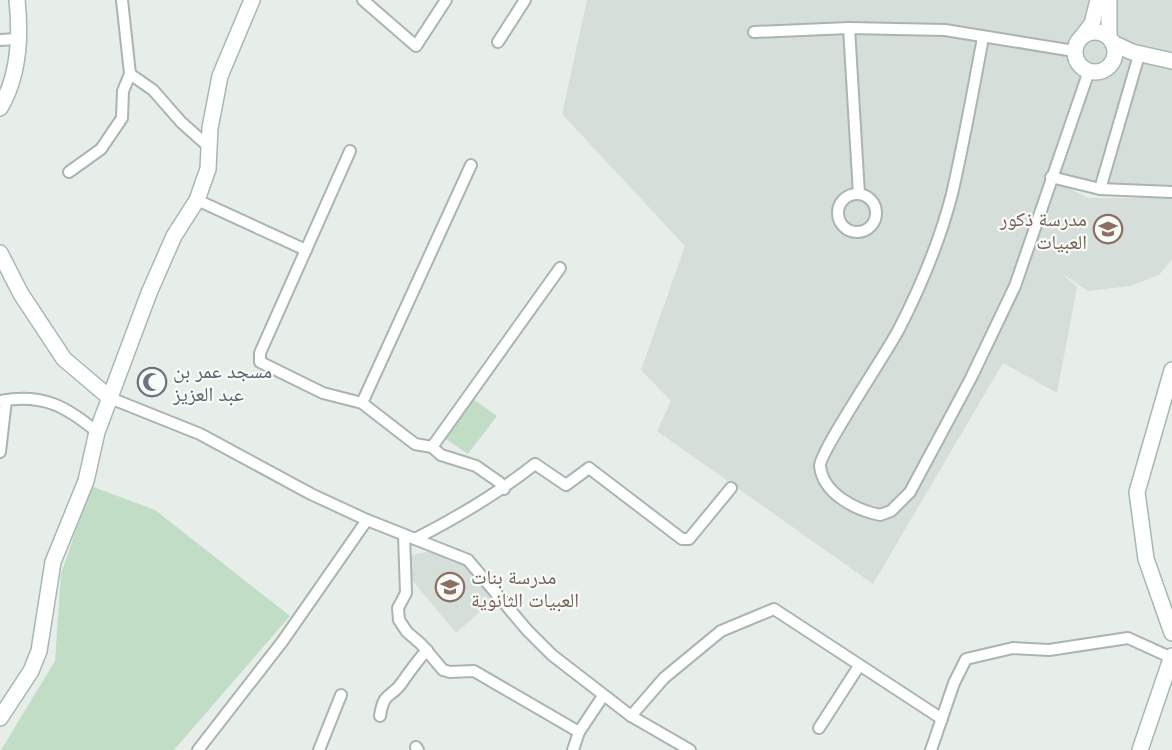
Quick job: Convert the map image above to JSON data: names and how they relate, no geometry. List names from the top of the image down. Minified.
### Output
{"places":{"school or university":["مدرسة ذكور العبيات","مدرسة بنات العبيات الثانوية"],"mosque":["مسجد عمر بن عبد العزيز"]}}
